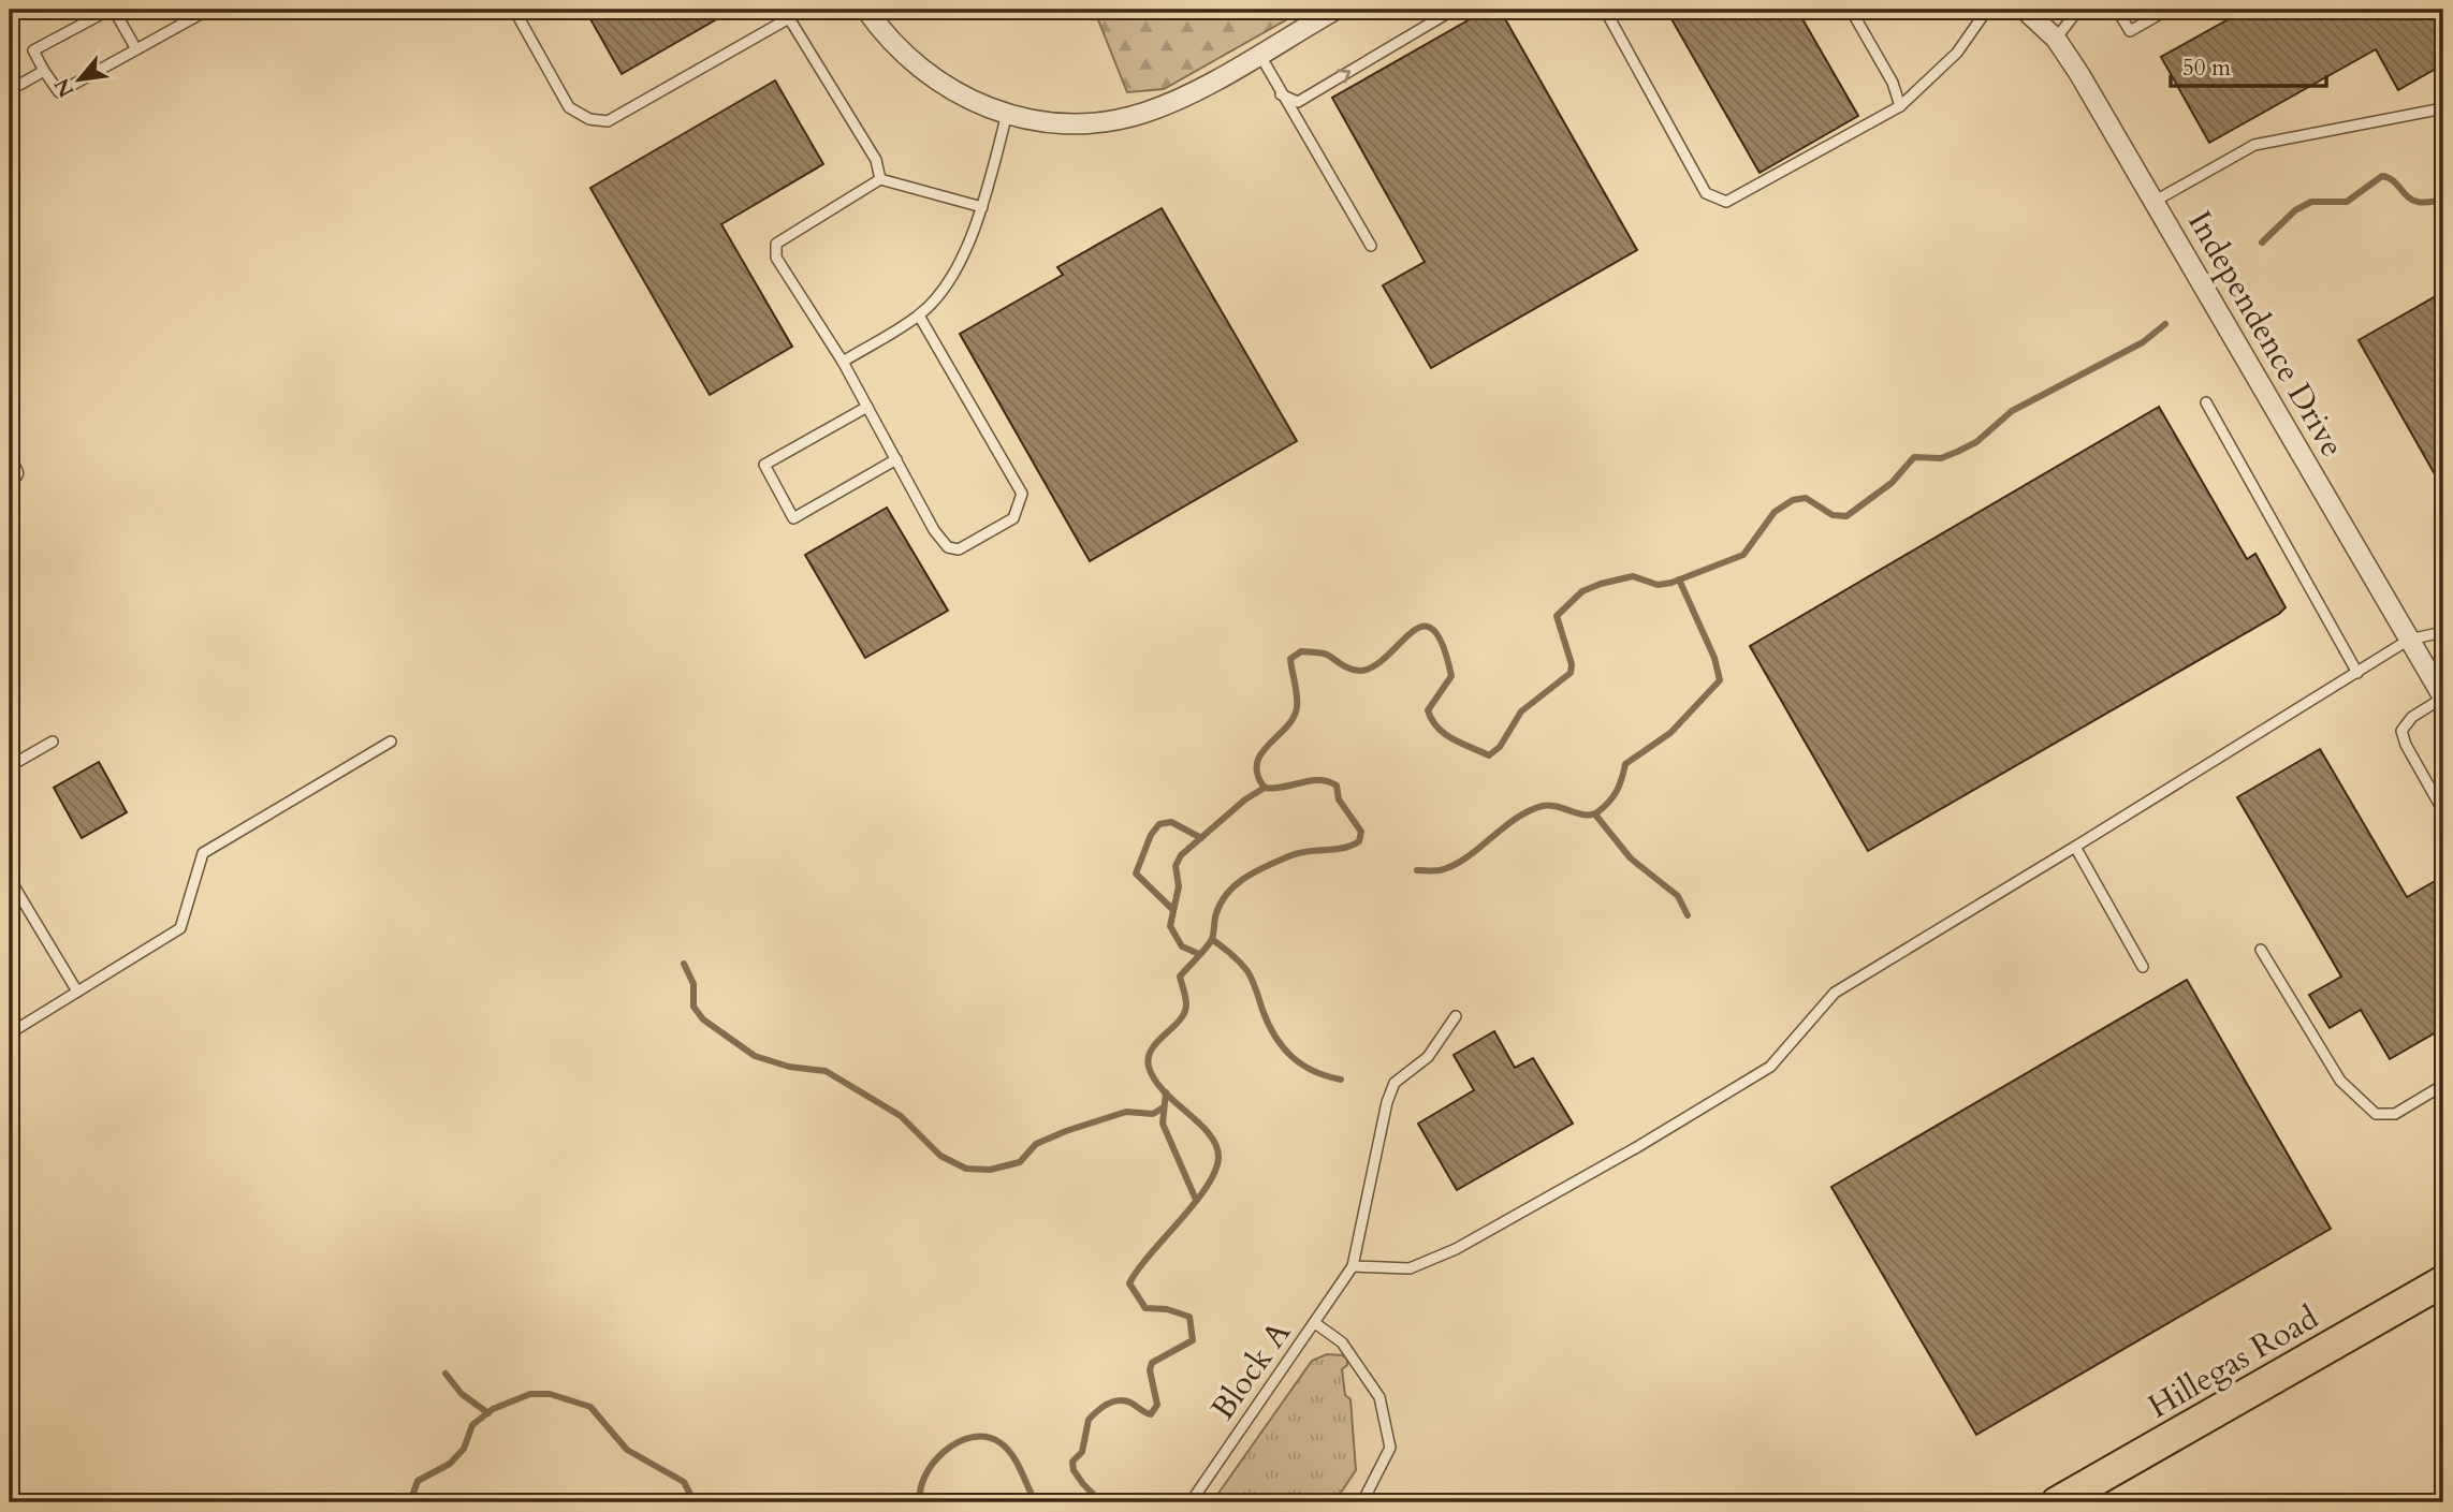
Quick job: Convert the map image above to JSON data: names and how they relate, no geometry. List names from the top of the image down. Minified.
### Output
{"streets":{"main road":["Hillegas Road"],"street":["Independence Drive"],"lane":["Block A"]},"scale_bar":"50 m","north":"bottom left"}
